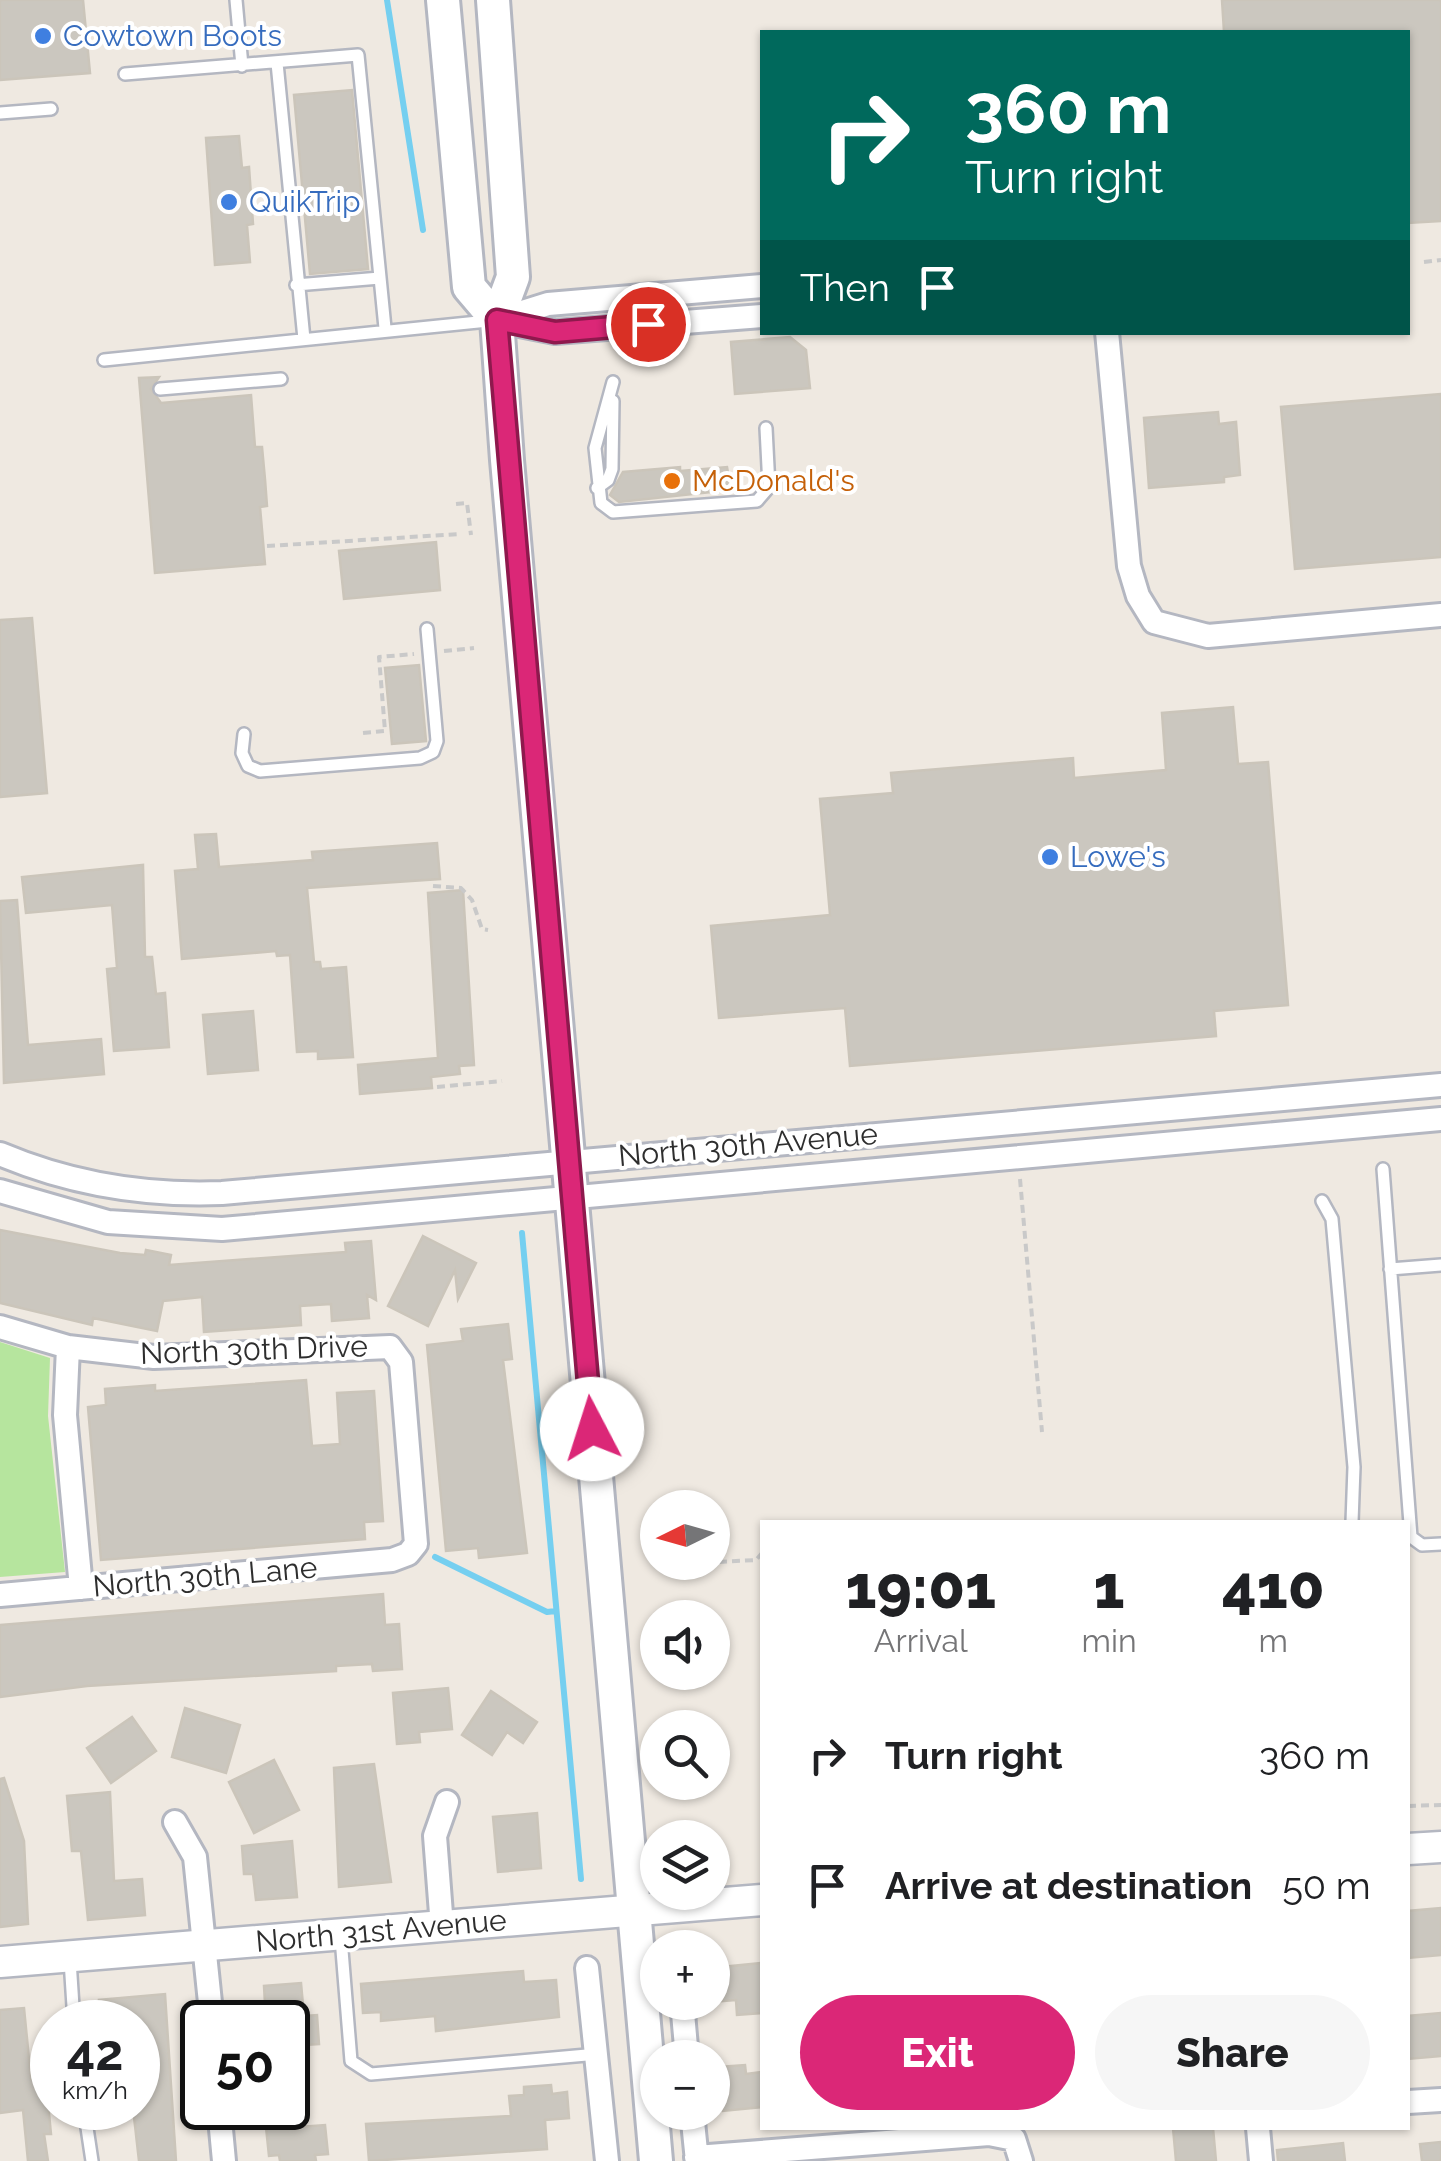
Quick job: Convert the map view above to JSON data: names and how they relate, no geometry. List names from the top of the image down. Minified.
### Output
{"streets":{"street":["North 30th Avenue","North 30th Drive","North 30th Lane","North 31st Avenue"]},"crossings":[["North 30th Drive","North 30th Lane"]],"places":["Cowtown Boots","QuikTrip","McDonald's","Lowe's"],"north":"left","page":{"turn":["360 m","Turn right"],"then":"Then","map_buttons":["+","−"],"eta":["19:01","Arrival","1","min","410","m"],"list":[{"name":"Turn right","value":"360 m"},{"name":"Arrive at destination","value":"50 m"}],"buttons":["Exit","Share"],"speed":"42 km/h","limit":"50"}}
